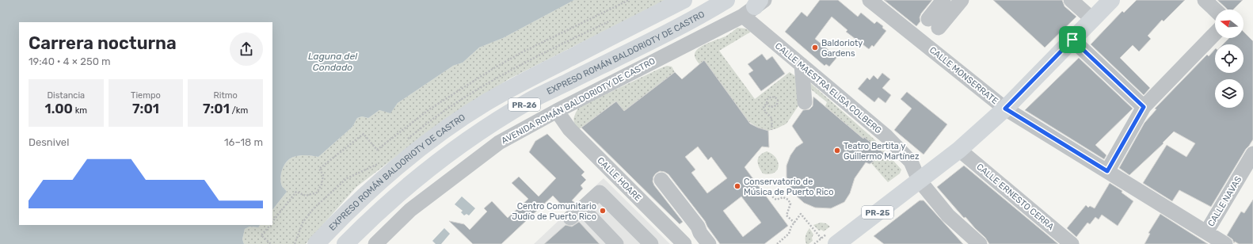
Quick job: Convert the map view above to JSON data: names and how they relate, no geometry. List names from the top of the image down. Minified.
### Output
{"streets":{"main road":["EXPRESO ROMÁN BALDORIOTY DE CASTRO","PR-26","PR-25"],"street":["CALLE MONSERRATE","CALLE MAESTRA ELISA COLBERG","AVENIDA ROMÁN BALDORIOTY DE CASTRO","CALLE HOARE","CALLE ERNESTO CERRA","CALLE NAVAS"]},"crossings":[["CALLE MONSERRATE","CALLE NAVAS"],["CALLE MONSERRATE","PR-25"],["CALLE MAESTRA ELISA COLBERG","AVENIDA ROMÁN BALDORIOTY DE CASTRO"],["CALLE MAESTRA ELISA COLBERG","PR-25"],["AVENIDA ROMÁN BALDORIOTY DE CASTRO","CALLE HOARE"],["CALLE ERNESTO CERRA","PR-25"]],"water":["Laguna del Condado"],"places":["Baldorioty Gardens","Teatro Bertita y Guillermo Martínez","Conservatorio de Música de Puerto Rico","Centro Comunitario Judío de Puerto Rico"],"north":"left","page":{"heading":["Carrera nocturna","19:40 · 4 × 250 m"],"stats":[["Distancia","1.00 km"],["Tiempo","7:01"],["Ritmo","7:01 /km"]],"chart":["Desnivel","16–18 m"]}}
